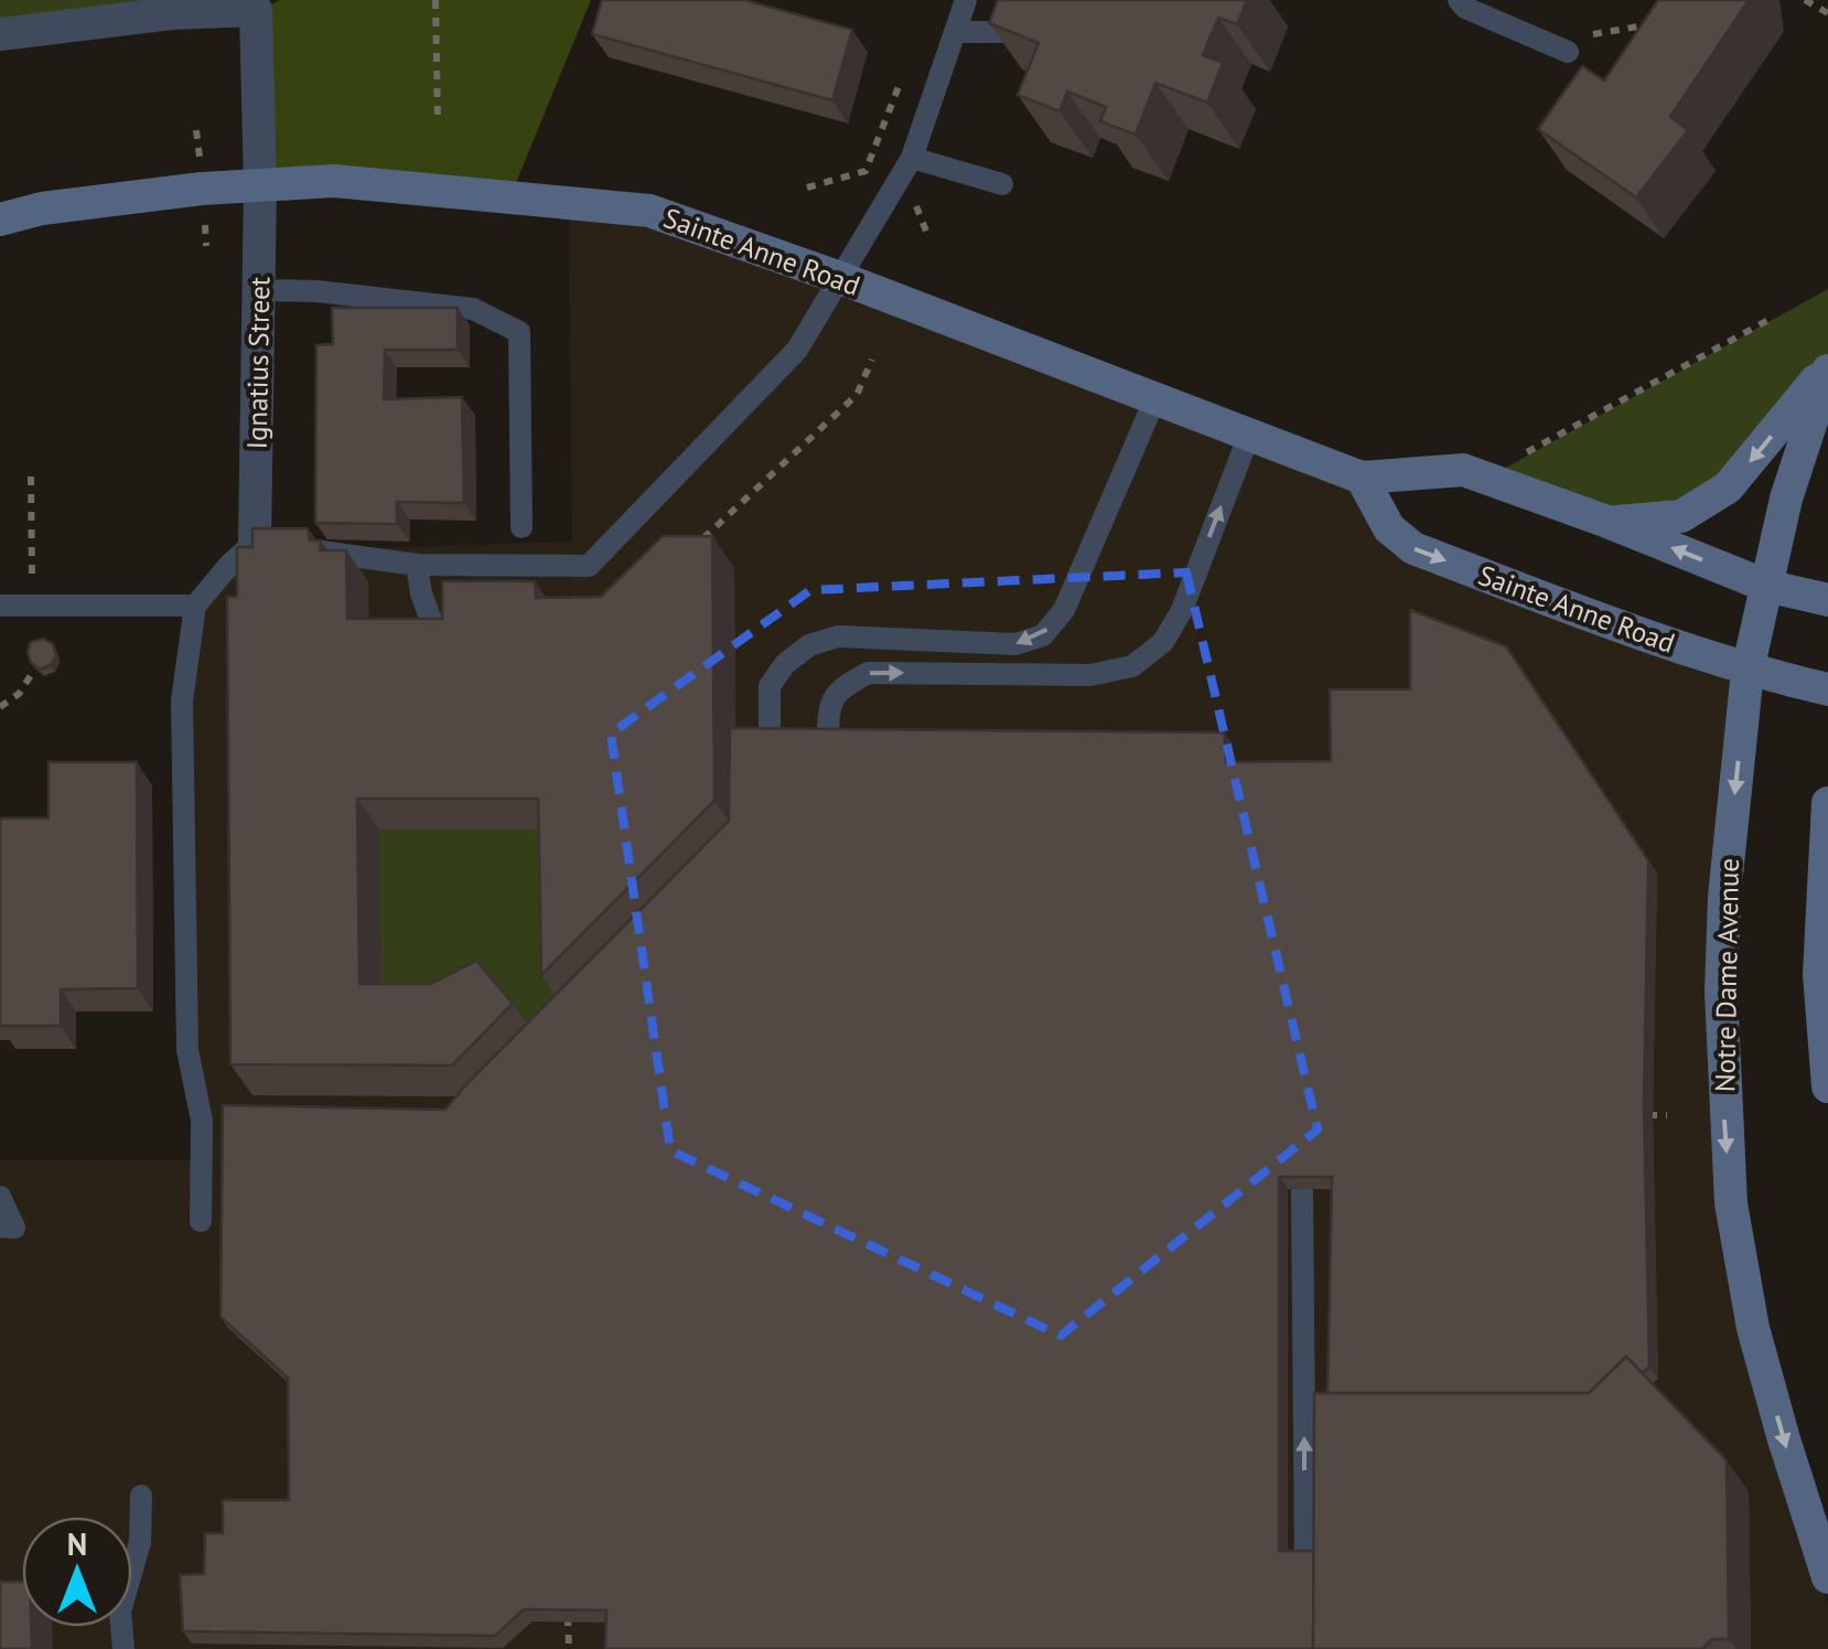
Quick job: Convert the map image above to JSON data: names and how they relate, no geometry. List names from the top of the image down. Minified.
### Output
{"streets":{"main road":["Sainte Anne Road","Notre Dame Avenue"],"street":["Ignatius Street"]},"crossings":[["Sainte Anne Road","Ignatius Street"],["Sainte Anne Road","Notre Dame Avenue"]],"one_way":["Notre Dame Avenue"],"north":"top"}
